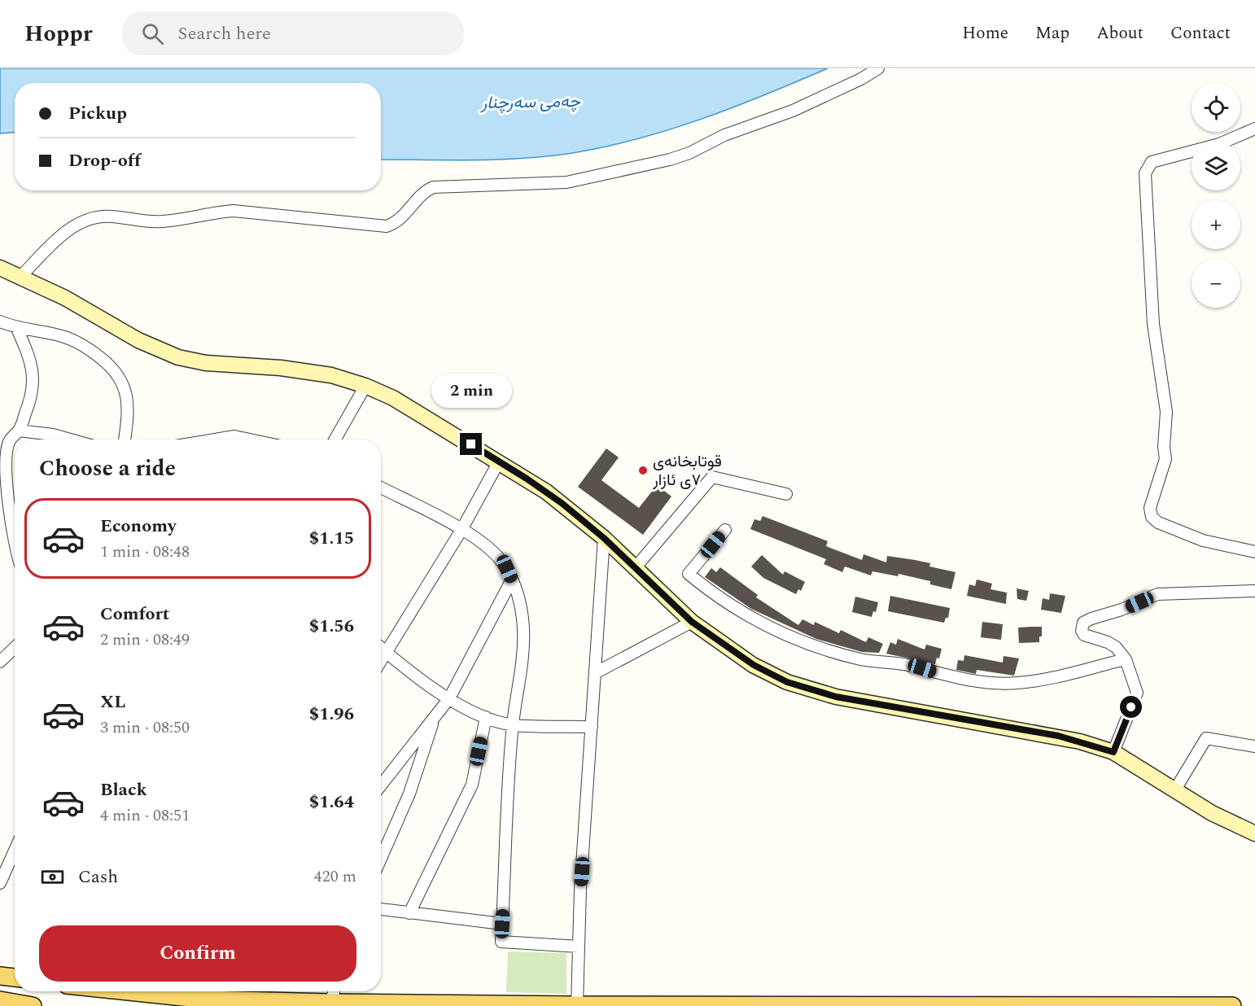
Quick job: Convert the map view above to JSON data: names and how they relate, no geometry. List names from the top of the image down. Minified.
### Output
{"water":["چەمی سەرچنار"],"places":["قوتابخانەی ٧ی ئازار"],"page":{"header":"Hoppr","search":"Search here","nav":["Home","Map","About","Contact"],"map_buttons":["+","−"],"banner":["Pickup","Drop-off"],"bubble":"2 min","heading":"Choose a ride","list":[{"name":"Economy","note":"1 min · 08:48","value":"$1.15"},{"name":"Comfort","note":"2 min · 08:49","value":"$1.56"},{"name":"XL","note":"3 min · 08:50","value":"$1.96"},{"name":"Black","note":"4 min · 08:51","value":"$1.64"}],"pay":["Cash","420 m"],"buttons":"Confirm"}}
